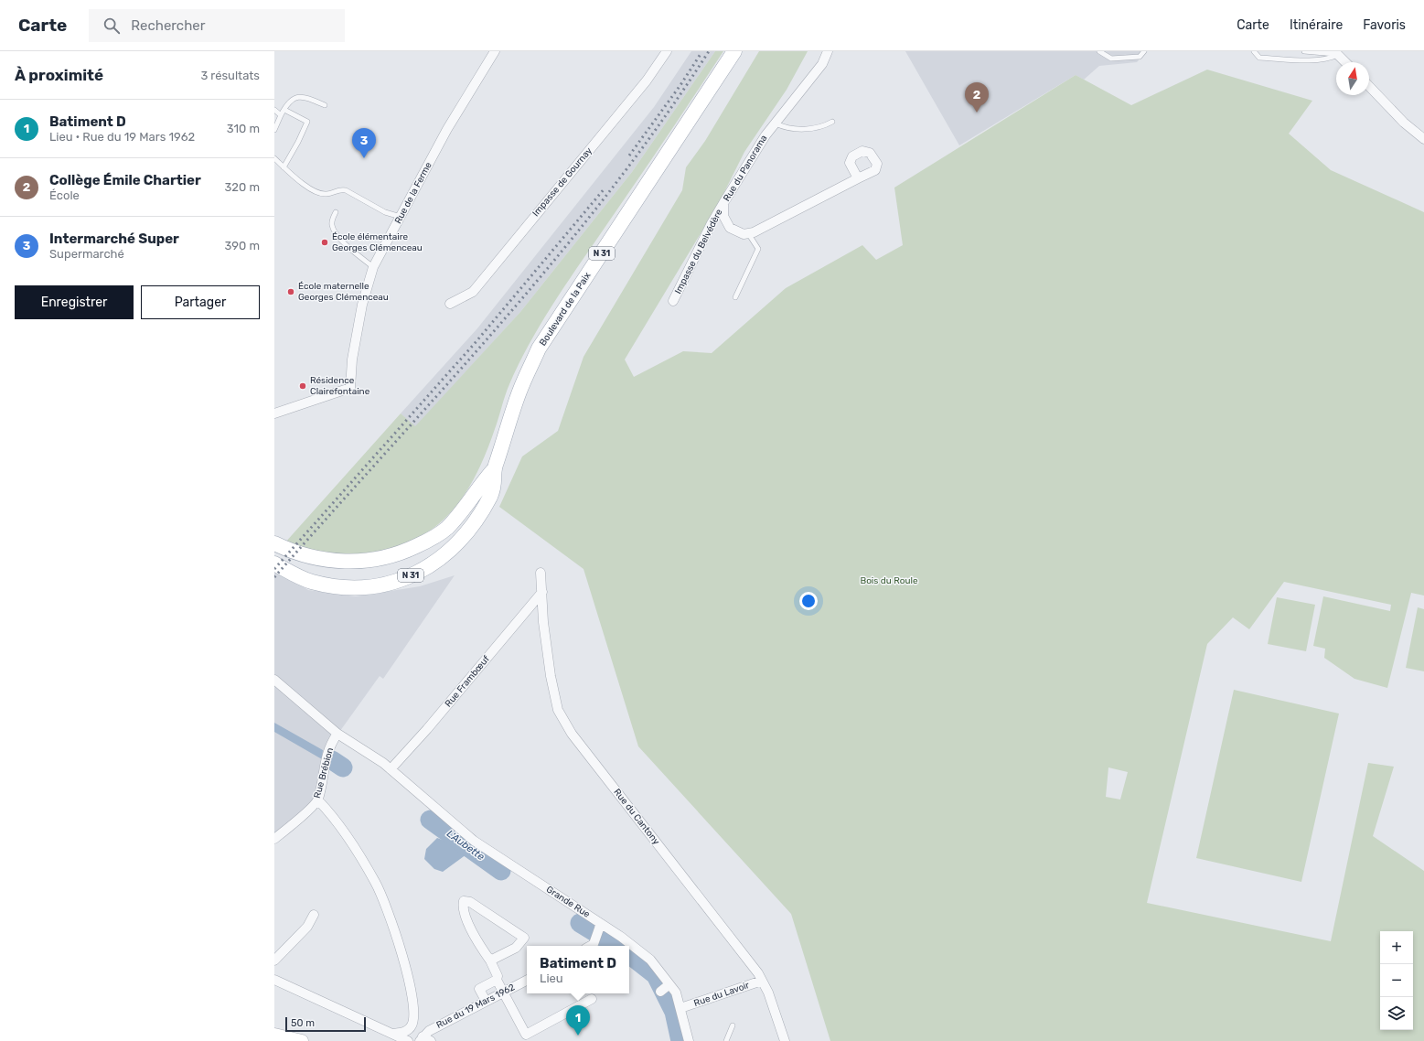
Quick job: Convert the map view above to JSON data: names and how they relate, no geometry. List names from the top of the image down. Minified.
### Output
{"streets":{"main road":["N 31","Boulevard de la Paix"],"street":["Rue du Panorama","Impasse de Gournay","Rue de la Ferme","Impasse du Belvédère","Rue Frambœuf","Rue Brébion","Rue du Cantony","Grande Rue","Rue du Lavoir","Rue du 19 Mars 1962"]},"crossings":[["Rue du Panorama","Impasse du Belvédère"],["Rue Frambœuf","Rue du Cantony"],["Rue Frambœuf","Grande Rue"],["Rue Brébion","Grande Rue"],["Rue du Cantony","Rue du Lavoir"],["Grande Rue","Rue du Lavoir"]],"water":["L'Aubette"],"parks":["Bois du Roule"],"places":["École élémentaire Georges Clémenceau","École maternelle Georges Clémenceau","Résidence Clairefontaine"],"scale_bar":"50 m","north":"top","page":{"header":"Carte","search":"Rechercher","nav":["Carte","Itinéraire","Favoris"],"heading":["À proximité","3 résultats"],"pins":["2","3","1"],"list":[{"mark":"1","name":"Batiment D","note":"Lieu · Rue du 19 Mars 1962","value":"310 m"},{"mark":"2","name":"Collège Émile Chartier","note":"École","value":"320 m"},{"mark":"3","name":"Intermarché Super","note":"Supermarché","value":"390 m"}],"buttons":["Enregistrer","Partager"],"map_buttons":["+","−"],"popup":["Batiment D","Lieu"],"scale":"50 m"}}
